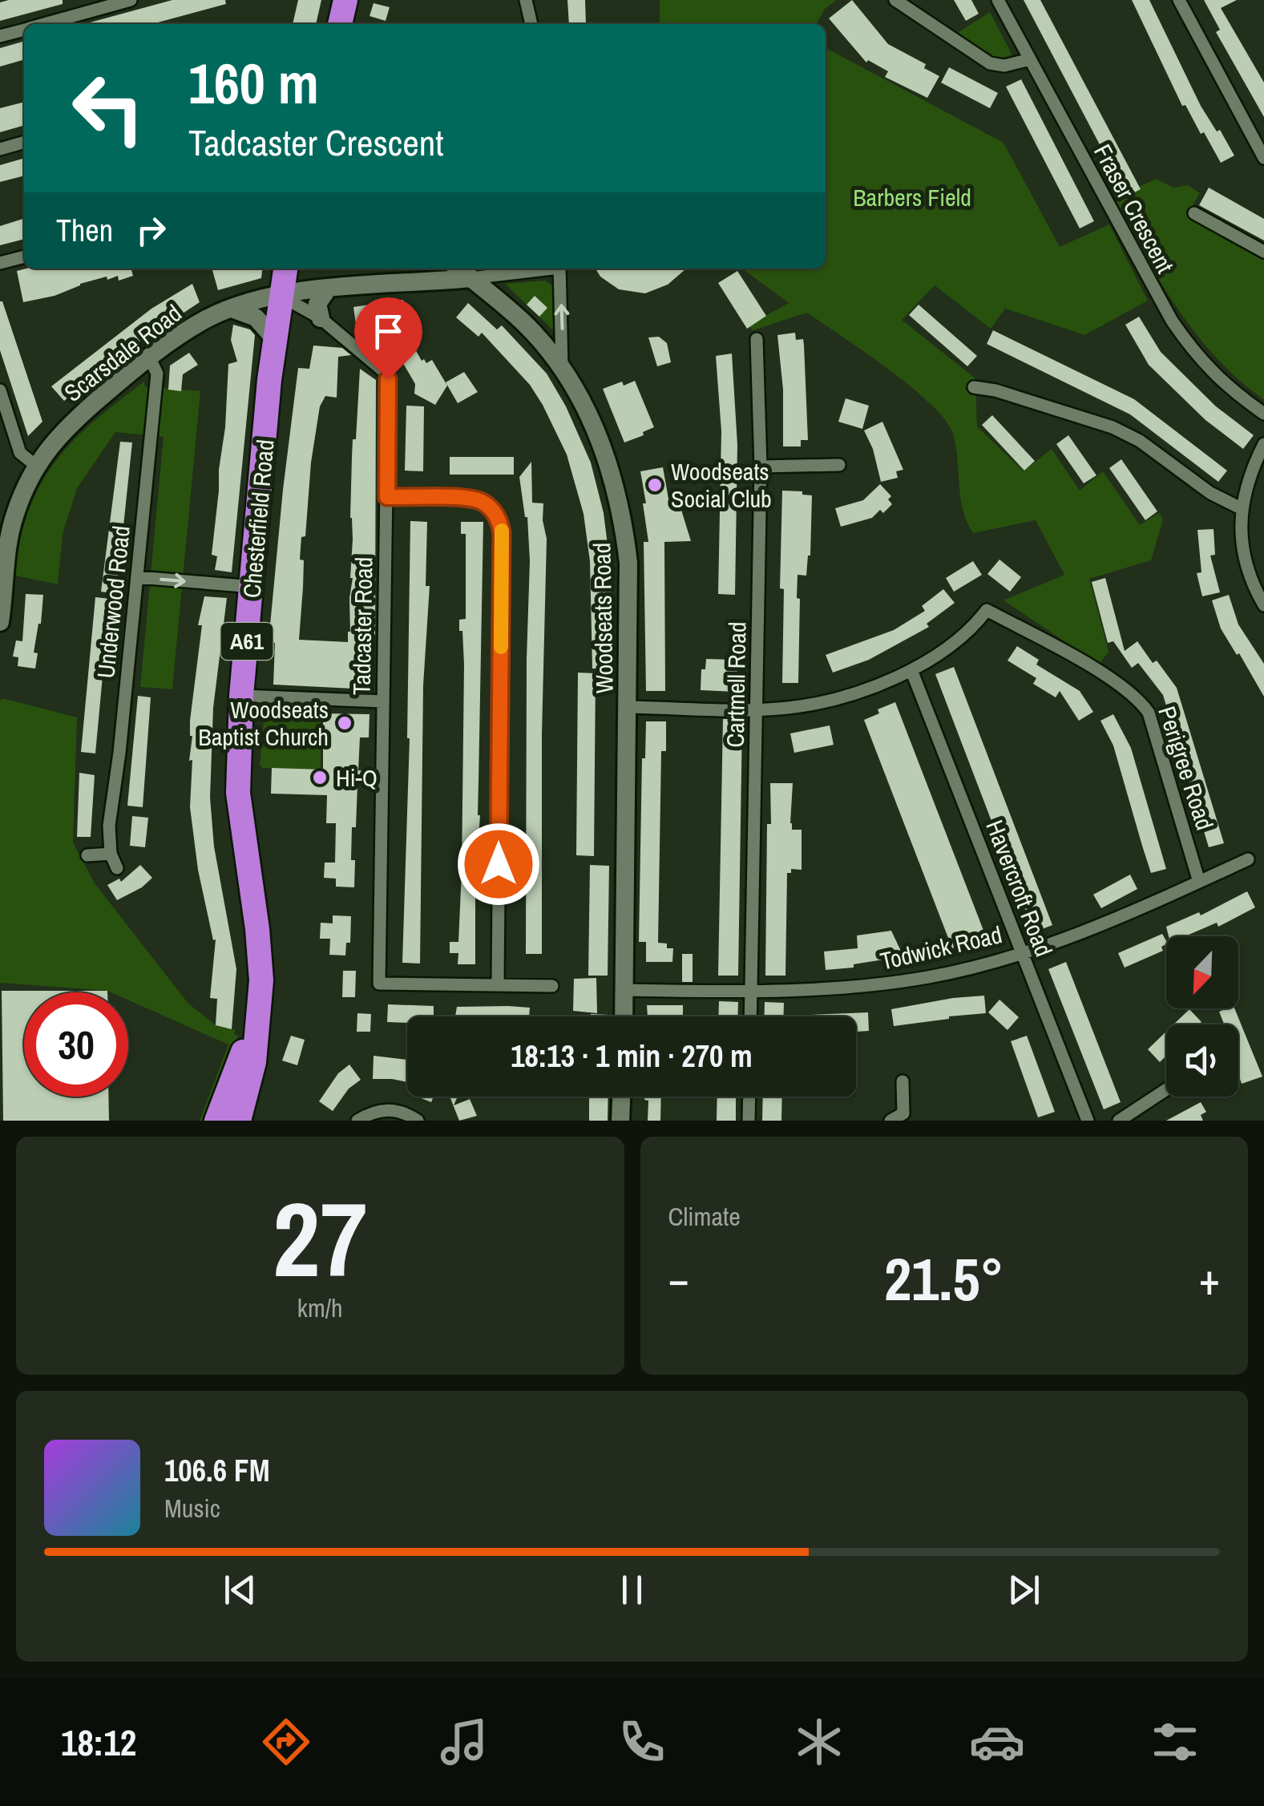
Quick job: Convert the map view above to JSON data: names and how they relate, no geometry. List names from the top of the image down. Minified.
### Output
{"streets":{"highway":["Chesterfield Road","A61"],"street":["Fraser Crescent","Scarsdale Road","Underwood Road","Woodseats Road","Tadcaster Road","Cartmell Road","Perigree Road","Havercroft Road","Todwick Road"]},"crossings":[["Scarsdale Road","Chesterfield Road"],["Scarsdale Road","Underwood Road"],["Scarsdale Road","Woodseats Road"],["Scarsdale Road","Tadcaster Road"],["Chesterfield Road","Tadcaster Road"],["Woodseats Road","Todwick Road"],["Cartmell Road","Todwick Road"],["Perigree Road","Havercroft Road"],["Perigree Road","Todwick Road"],["Havercroft Road","Todwick Road"]],"parks":["Barbers Field"],"places":["Woodseats Social Club","Woodseats Baptist Church","Hi-Q"],"north":"bottom left","page":{"turn":["160 m","Tadcaster Crescent"],"then":"Then","limit":"30","trip":"18:13 · 1 min · 270 m","tile":[["27","km/h"],"Climate"],"heat":["−","21.5°","+"],"song":["106.6 FM","Music"],"tabs":"18:12"}}
